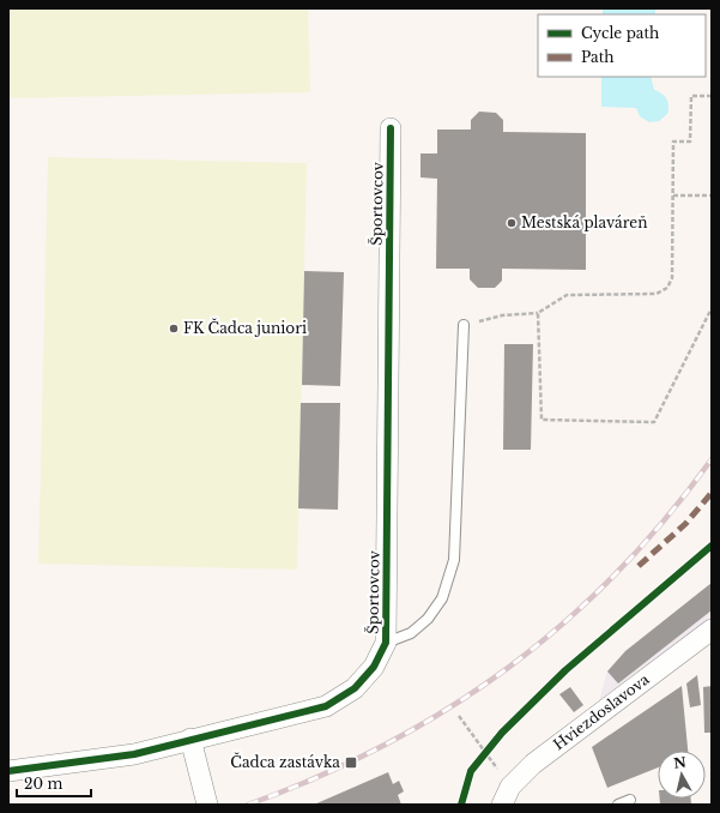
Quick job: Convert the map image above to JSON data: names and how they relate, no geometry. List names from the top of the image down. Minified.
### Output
{"streets":{"street":["Športovcov","Hviezdoslavova"]},"places":{"other":["Mestská plaváreň","FK Čadca juniori"],"transit":["Čadca zastávka"]},"legend":["Cycle path","Path"],"scale_bar":"20 m","north":"top"}
